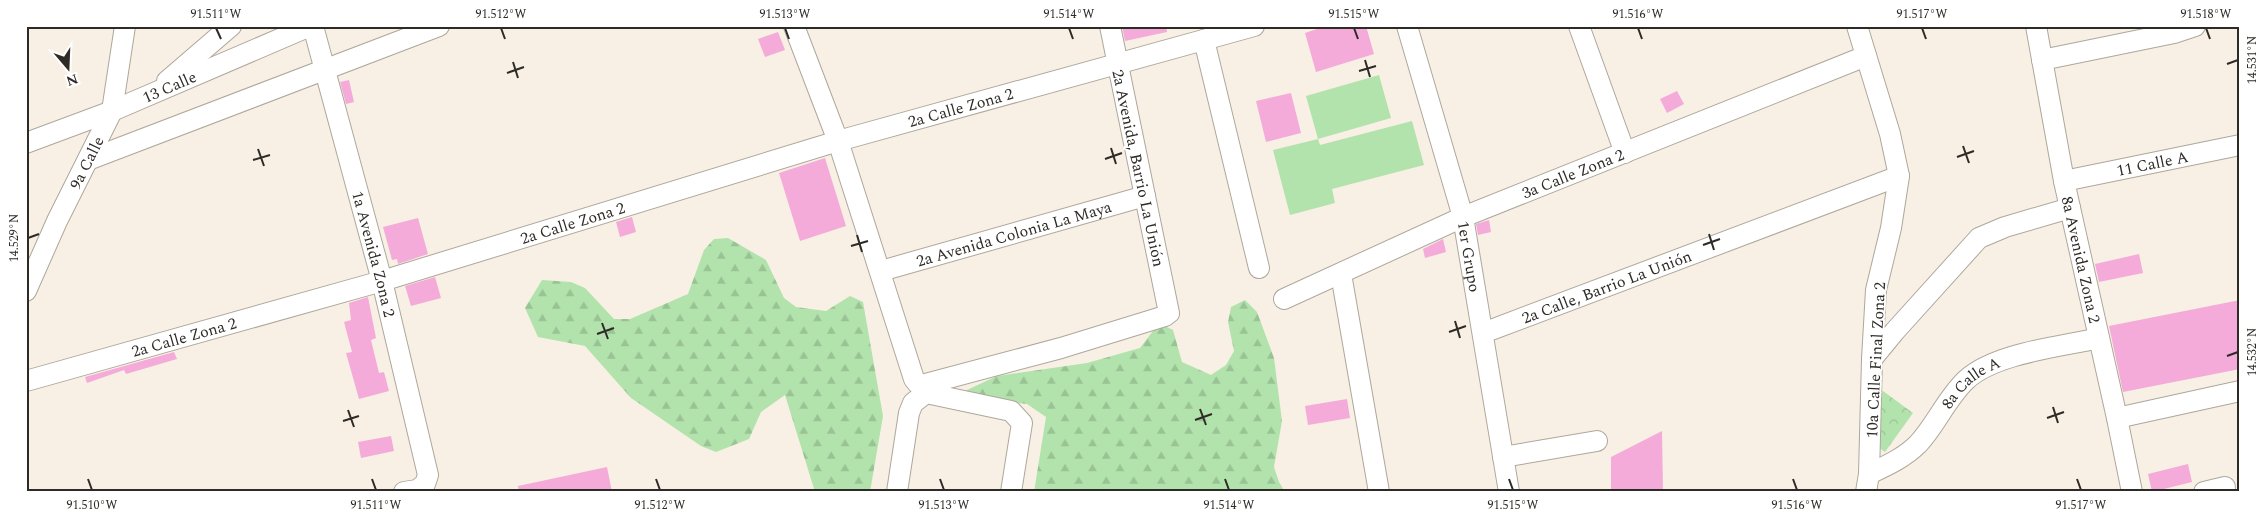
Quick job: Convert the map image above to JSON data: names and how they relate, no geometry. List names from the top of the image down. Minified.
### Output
{"streets":{"street":["13 Calle","2a Calle Zona 2","9a Calle","11 Calle A","2a Avenida, Barrio La Unión","3a Calle Zona 2","2a Avenida Colonia La Maya","1a Avenida Zona 2","1er Grupo","8a Avenida Zona 2","2a Calle, Barrio La Unión","10a Calle Final Zona 2","8a Calle A"]},"crossings":[["13 Calle","9a Calle"],["13 Calle","1a Avenida Zona 2"],["2a Calle Zona 2","2a Avenida, Barrio La Unión"],["2a Calle Zona 2","1a Avenida Zona 2"],["11 Calle A","8a Avenida Zona 2"],["2a Avenida, Barrio La Unión","2a Avenida Colonia La Maya"],["3a Calle Zona 2","1er Grupo"],["3a Calle Zona 2","10a Calle Final Zona 2"],["1er Grupo","2a Calle, Barrio La Unión"],["8a Avenida Zona 2","8a Calle A"],["2a Calle, Barrio La Unión","10a Calle Final Zona 2"],["10a Calle Final Zona 2","8a Calle A"]],"north":"bottom","coordinates":["91.511°W","91.512°W","91.513°W","91.514°W","91.515°W","91.516°W","91.517°W","91.518°W","14.531°N","14.529°N","14.532°N","91.510°W"]}
